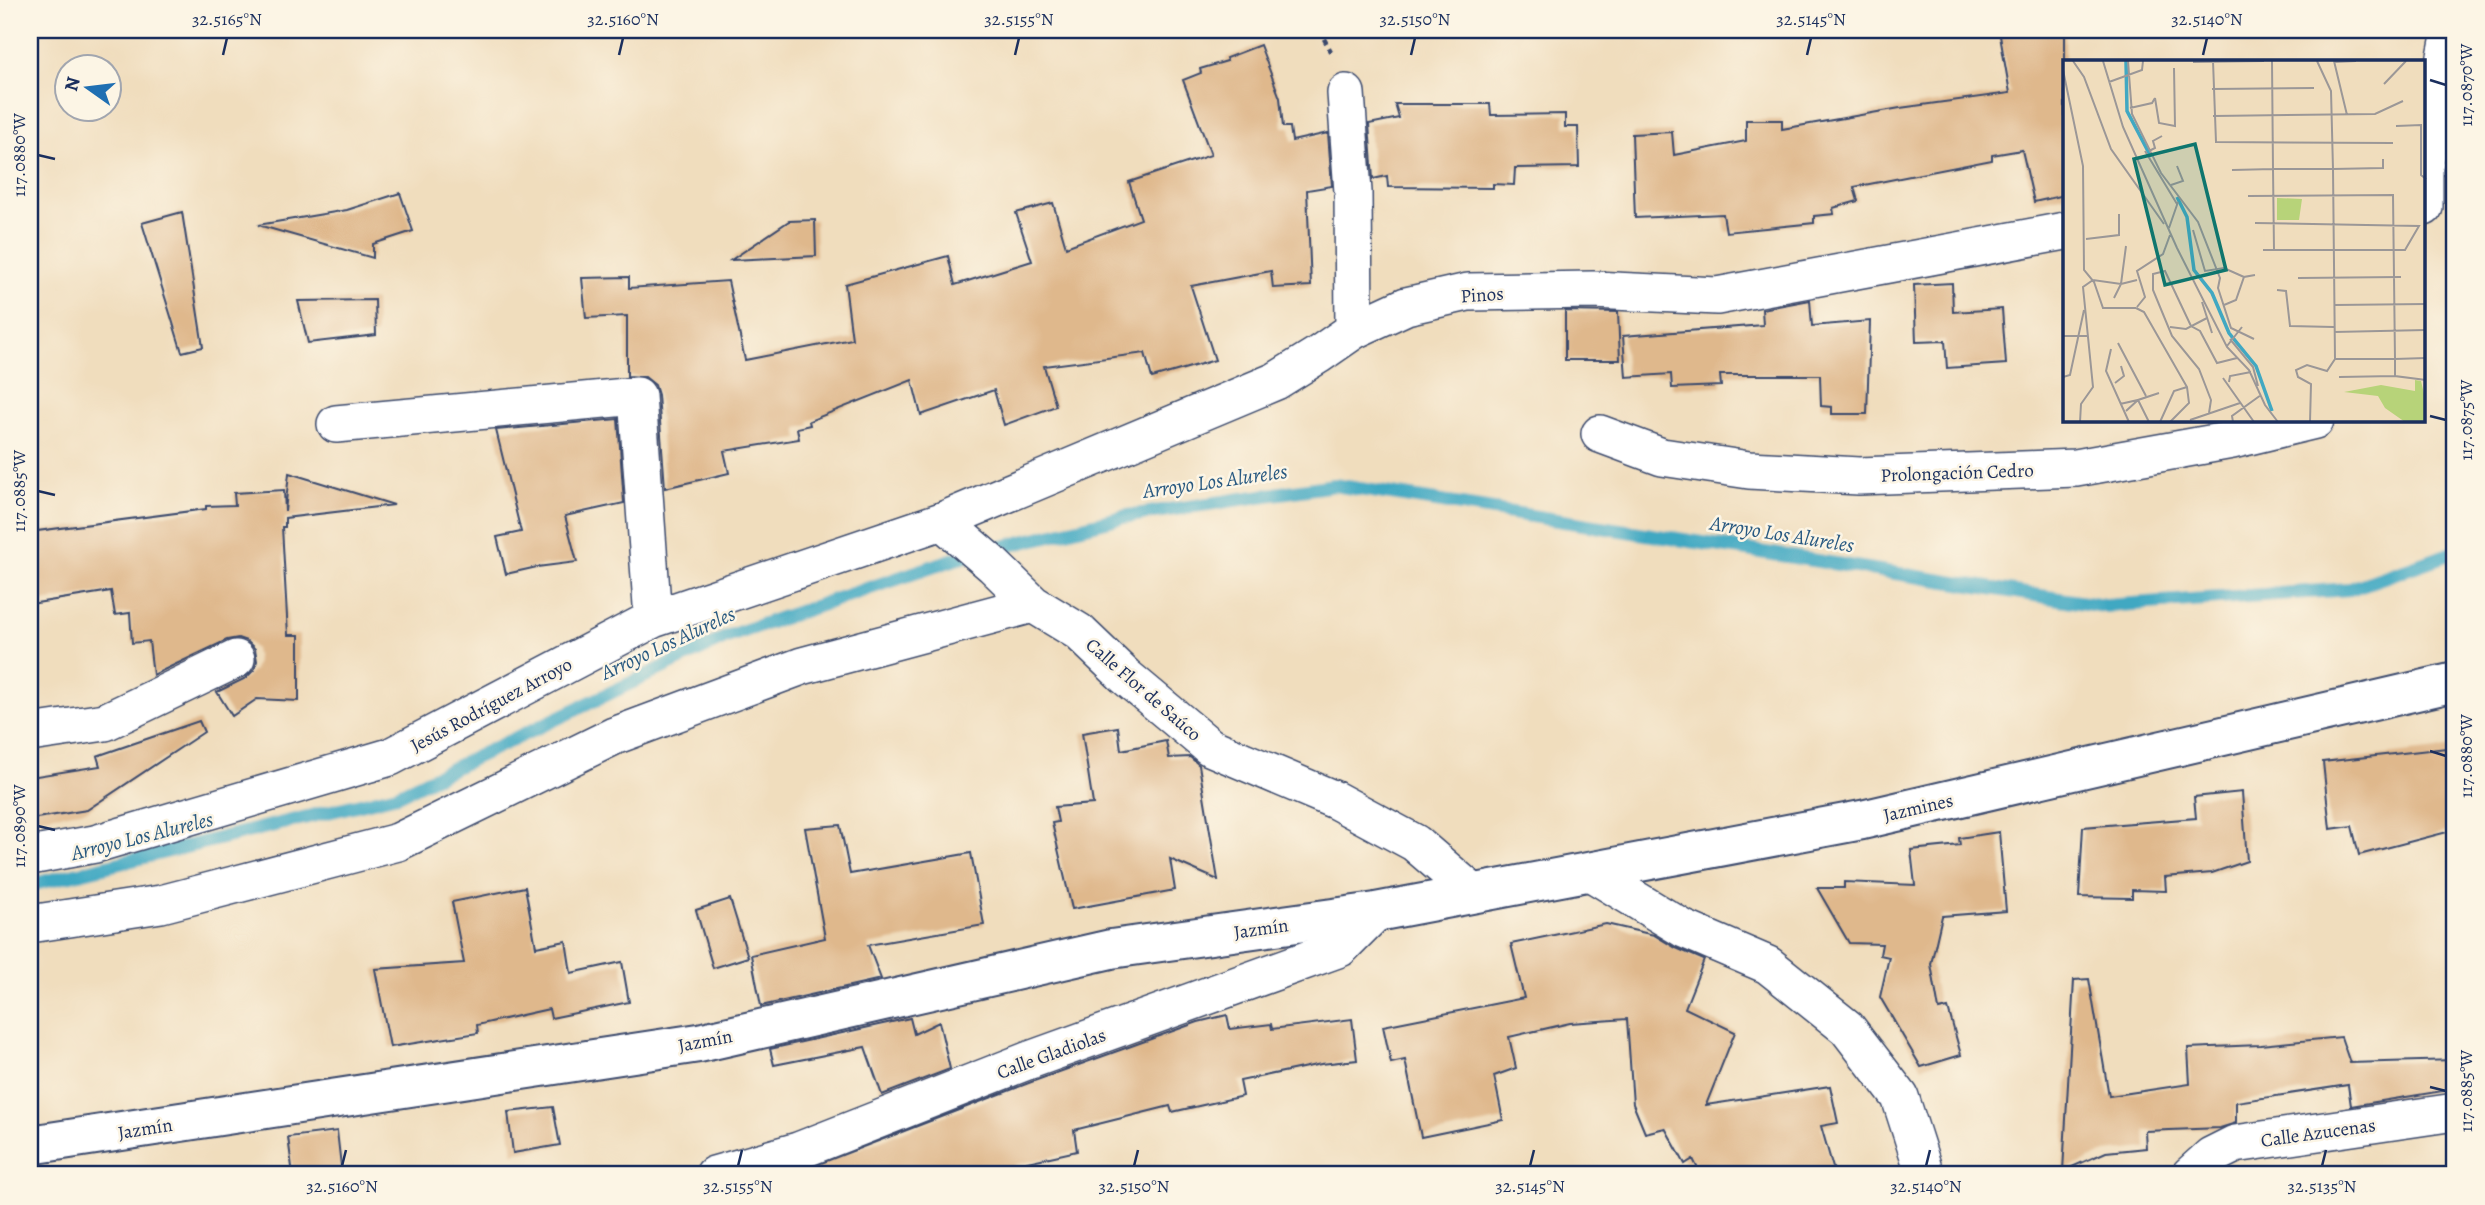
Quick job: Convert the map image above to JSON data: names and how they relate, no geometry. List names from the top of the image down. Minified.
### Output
{"streets":{"main road":["Jazmines","Jazmín"],"street":["Pinos","Prolongación Cedro","Calle Flor de Saúco","Jesús Rodríguez Arroyo","Calle Gladiolas","Calle Azucenas"]},"crossings":[["Pinos","Calle Flor de Saúco"],["Pinos","Jesús Rodríguez Arroyo"],["Calle Flor de Saúco","Jesús Rodríguez Arroyo"],["Calle Flor de Saúco","Jazmines"],["Jazmines","Jazmín"],["Jazmines","Calle Gladiolas"],["Jazmín","Calle Gladiolas"]],"water":["Arroyo Los Alureles"],"north":"left","coordinates":["32.5165°N","32.5160°N","32.5155°N","32.5150°N","32.5145°N","32.5140°N","117.0870°W","117.0880°W","117.0875°W","117.0885°W","117.0890°W","32.5135°N"]}
